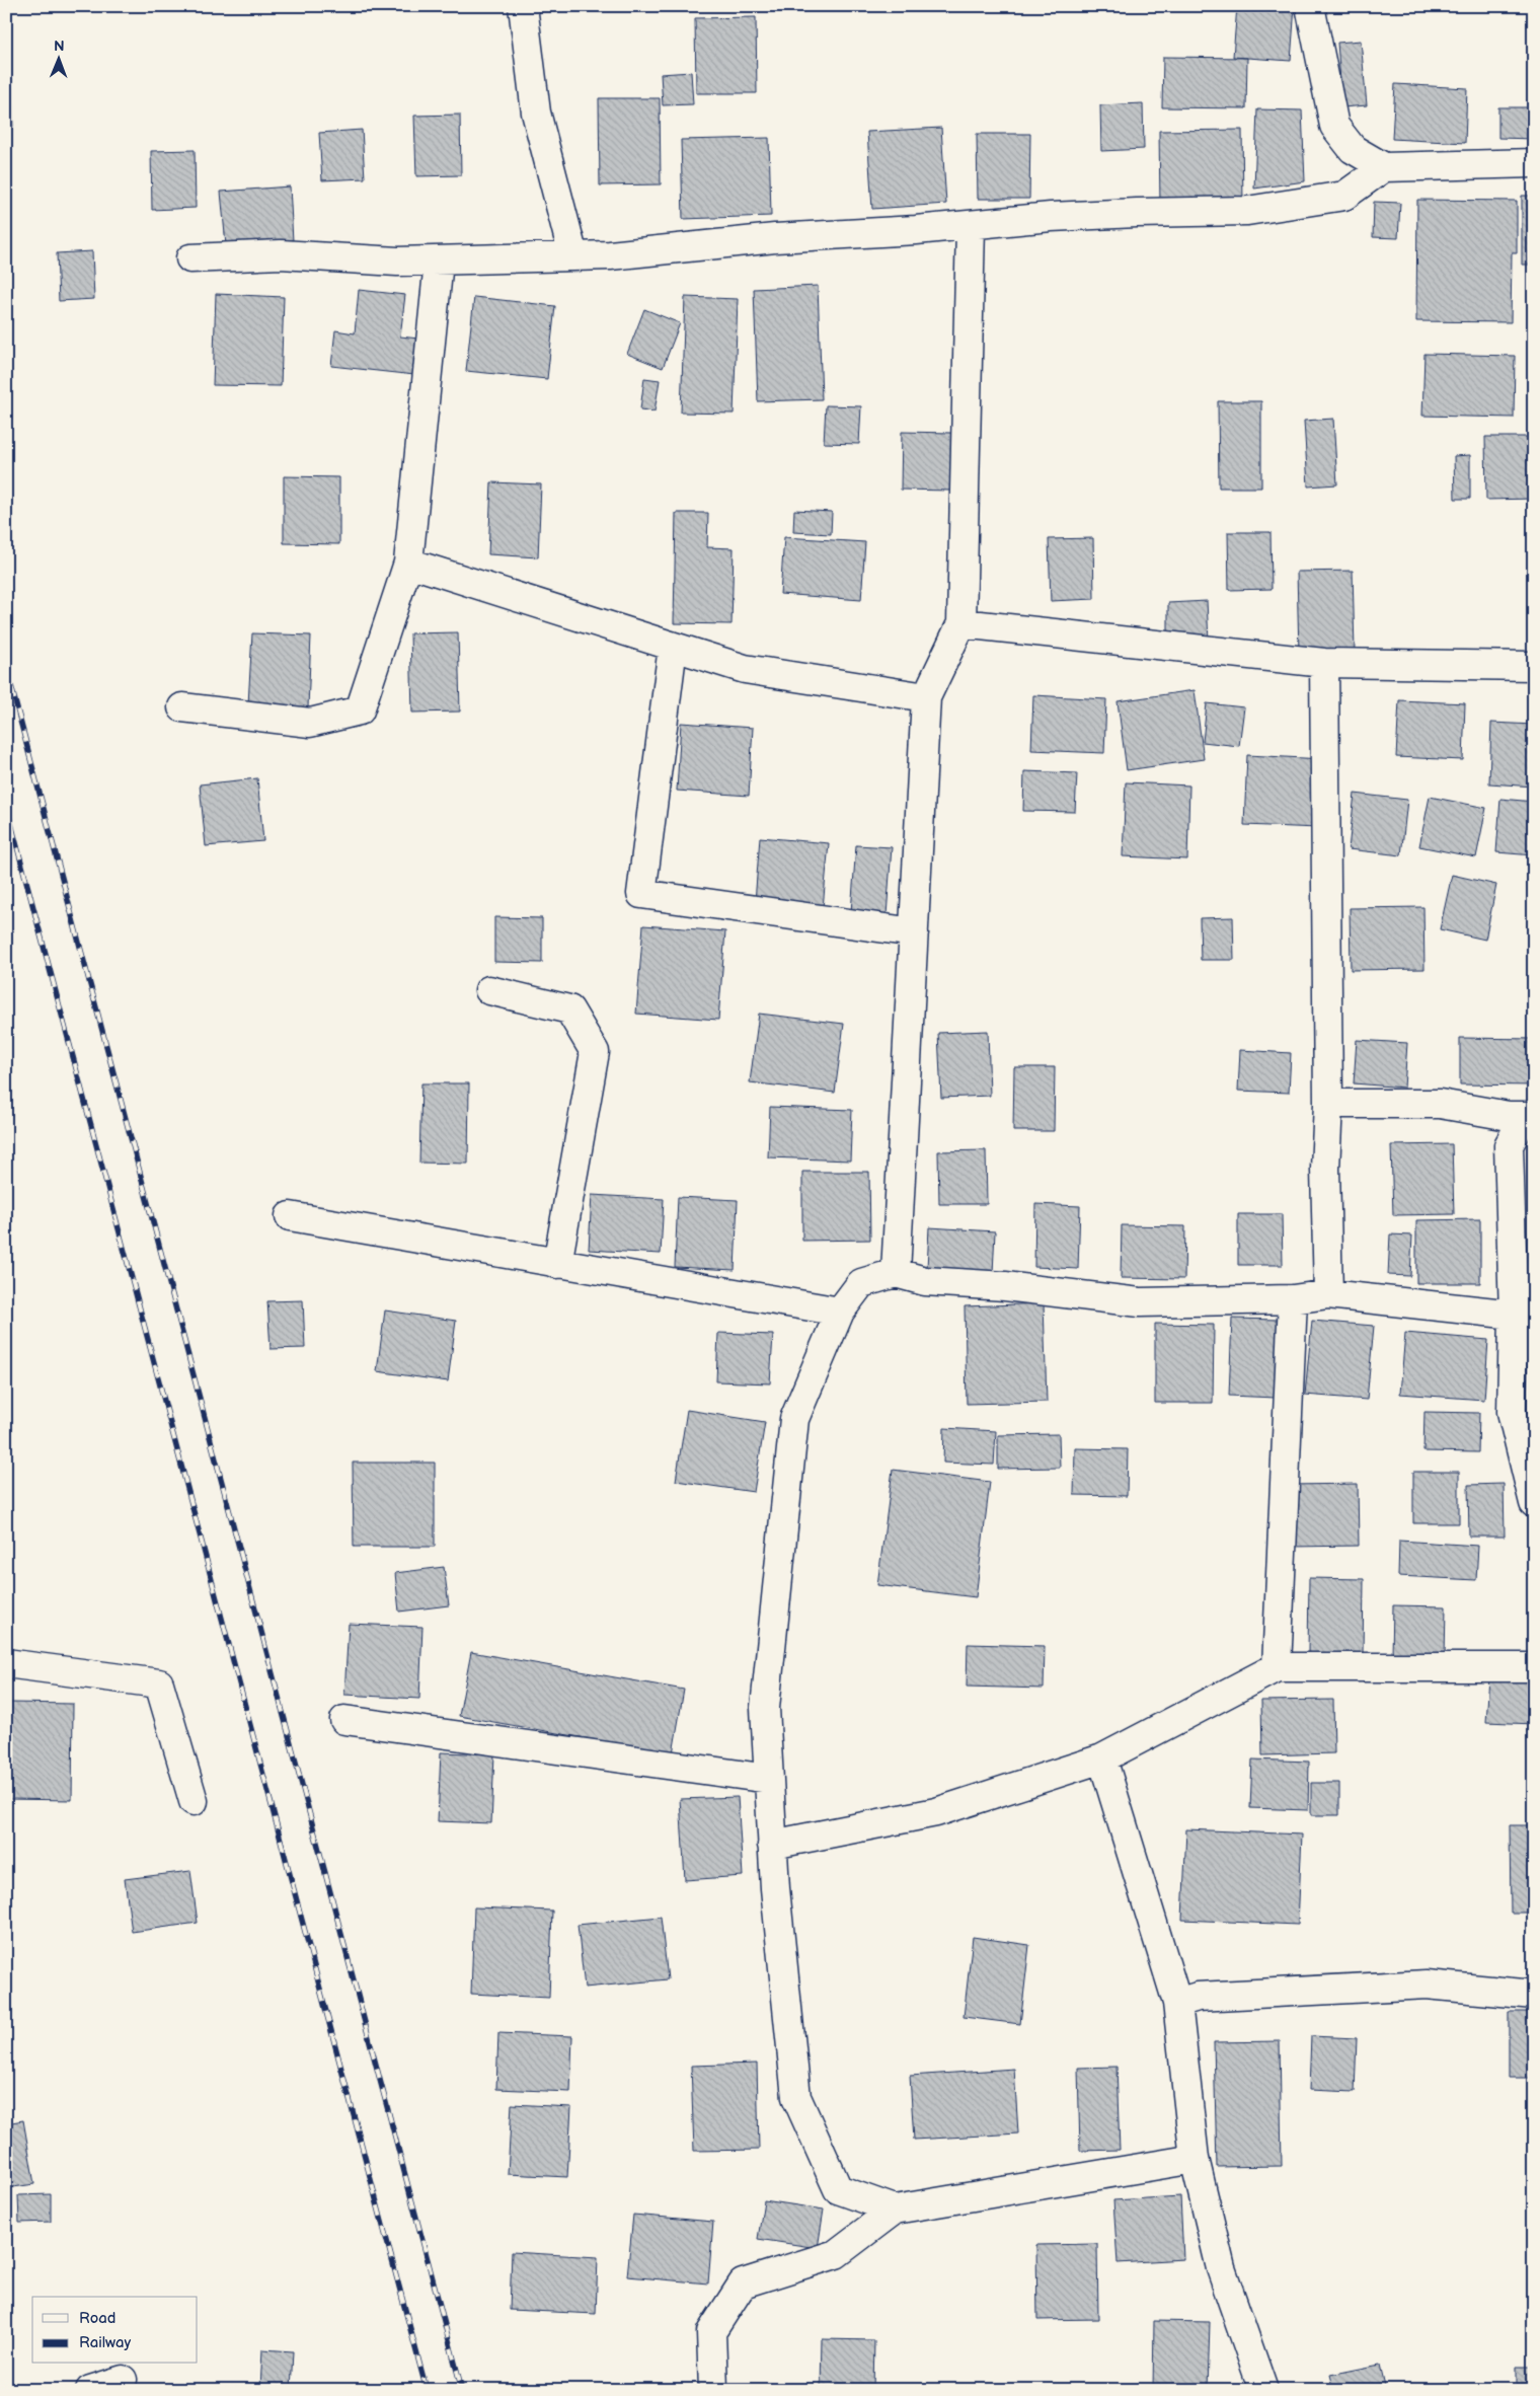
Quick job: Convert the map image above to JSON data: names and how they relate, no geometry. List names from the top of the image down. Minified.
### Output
{"legend":["Road","Railway"],"north":"top"}
